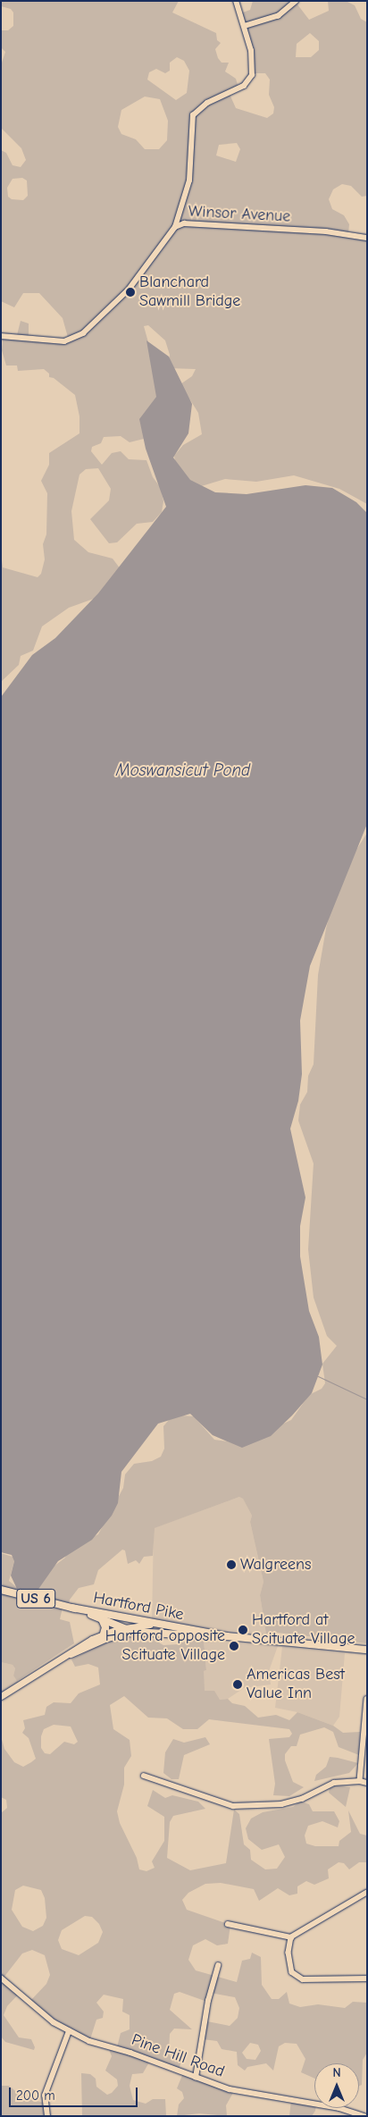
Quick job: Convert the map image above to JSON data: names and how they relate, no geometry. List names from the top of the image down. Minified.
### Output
{"streets":{"highway":["US 6","Hartford Pike"],"street":["Winsor Avenue","Pine Hill Road"]},"water":["Moswansicut Pond"],"places":["Blanchard Sawmill Bridge","Walgreens","Hartford at Scituate Village","Hartford opposite Scituate Village","Americas Best Value Inn"],"scale_bar":"200 m","north":"top"}
